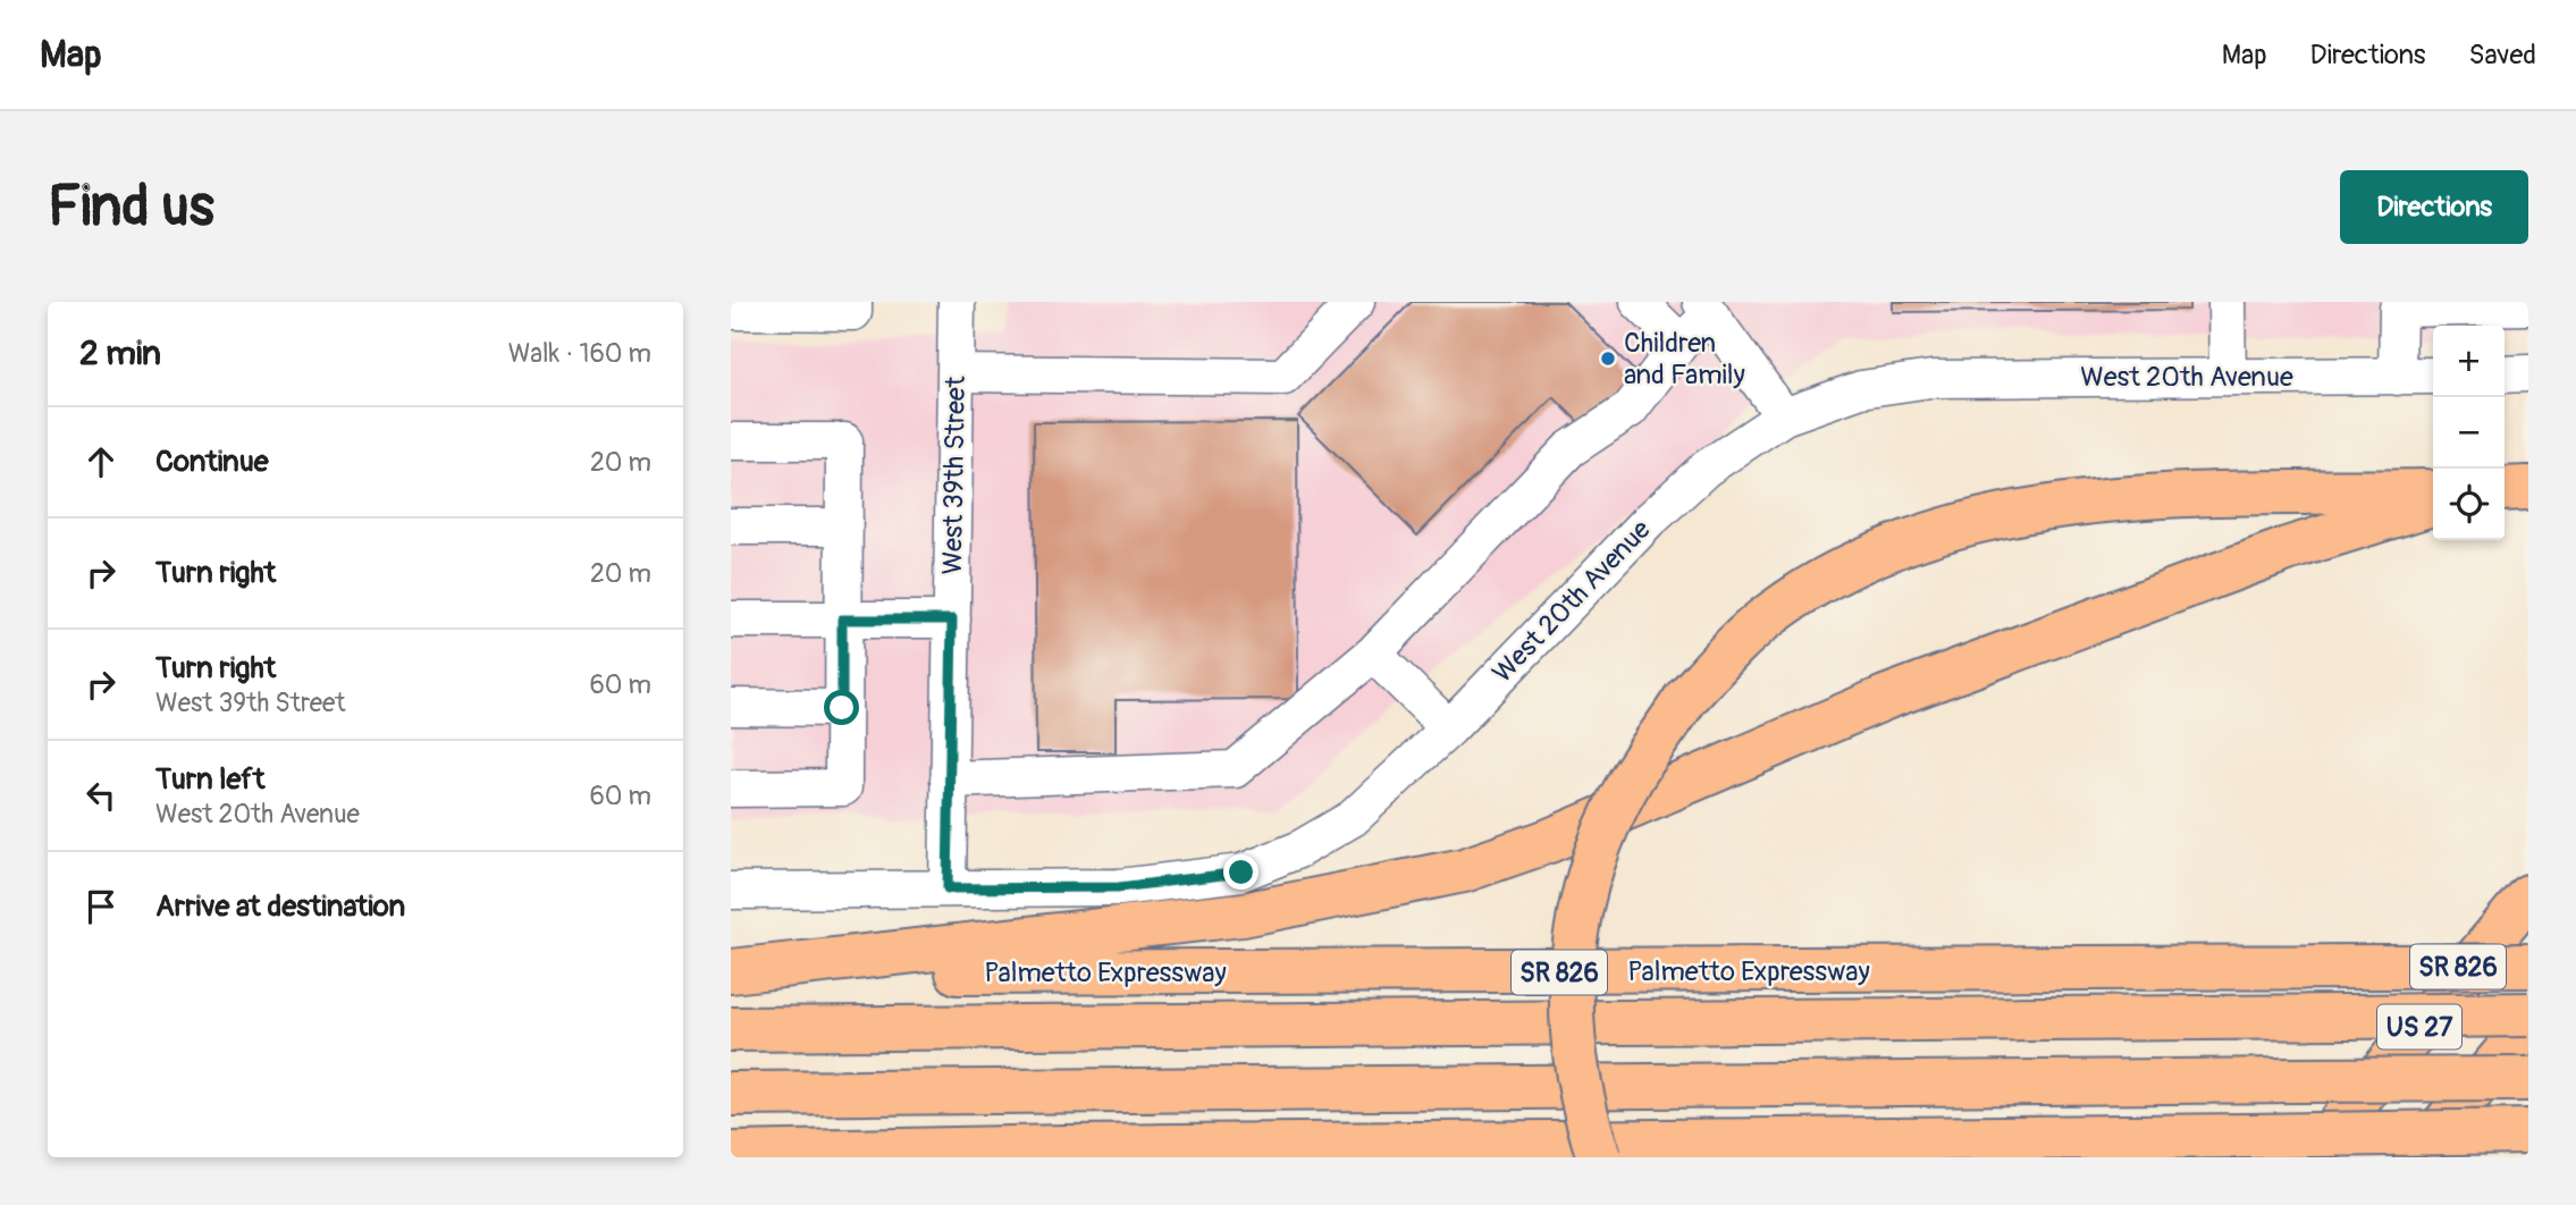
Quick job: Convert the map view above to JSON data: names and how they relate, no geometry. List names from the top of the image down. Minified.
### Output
{"streets":{"highway":["SR 826","Palmetto Expressway","US 27"],"street":["West 20th Avenue","West 39th Street"]},"crossings":[["West 20th Avenue","West 39th Street"]],"places":["Children and Family"],"page":{"header":"Map","nav":["Map","Directions","Saved"],"buttons":"Directions","title":"Find us","heading":["2 min","Walk · 160 m"],"map_buttons":["+","−"],"list":[["Continue","20 m"],["Turn right","20 m"],["Turn right","West 39th Street","60 m"],["Turn left","West 20th Avenue","60 m"],"Arrive at destination"]}}
